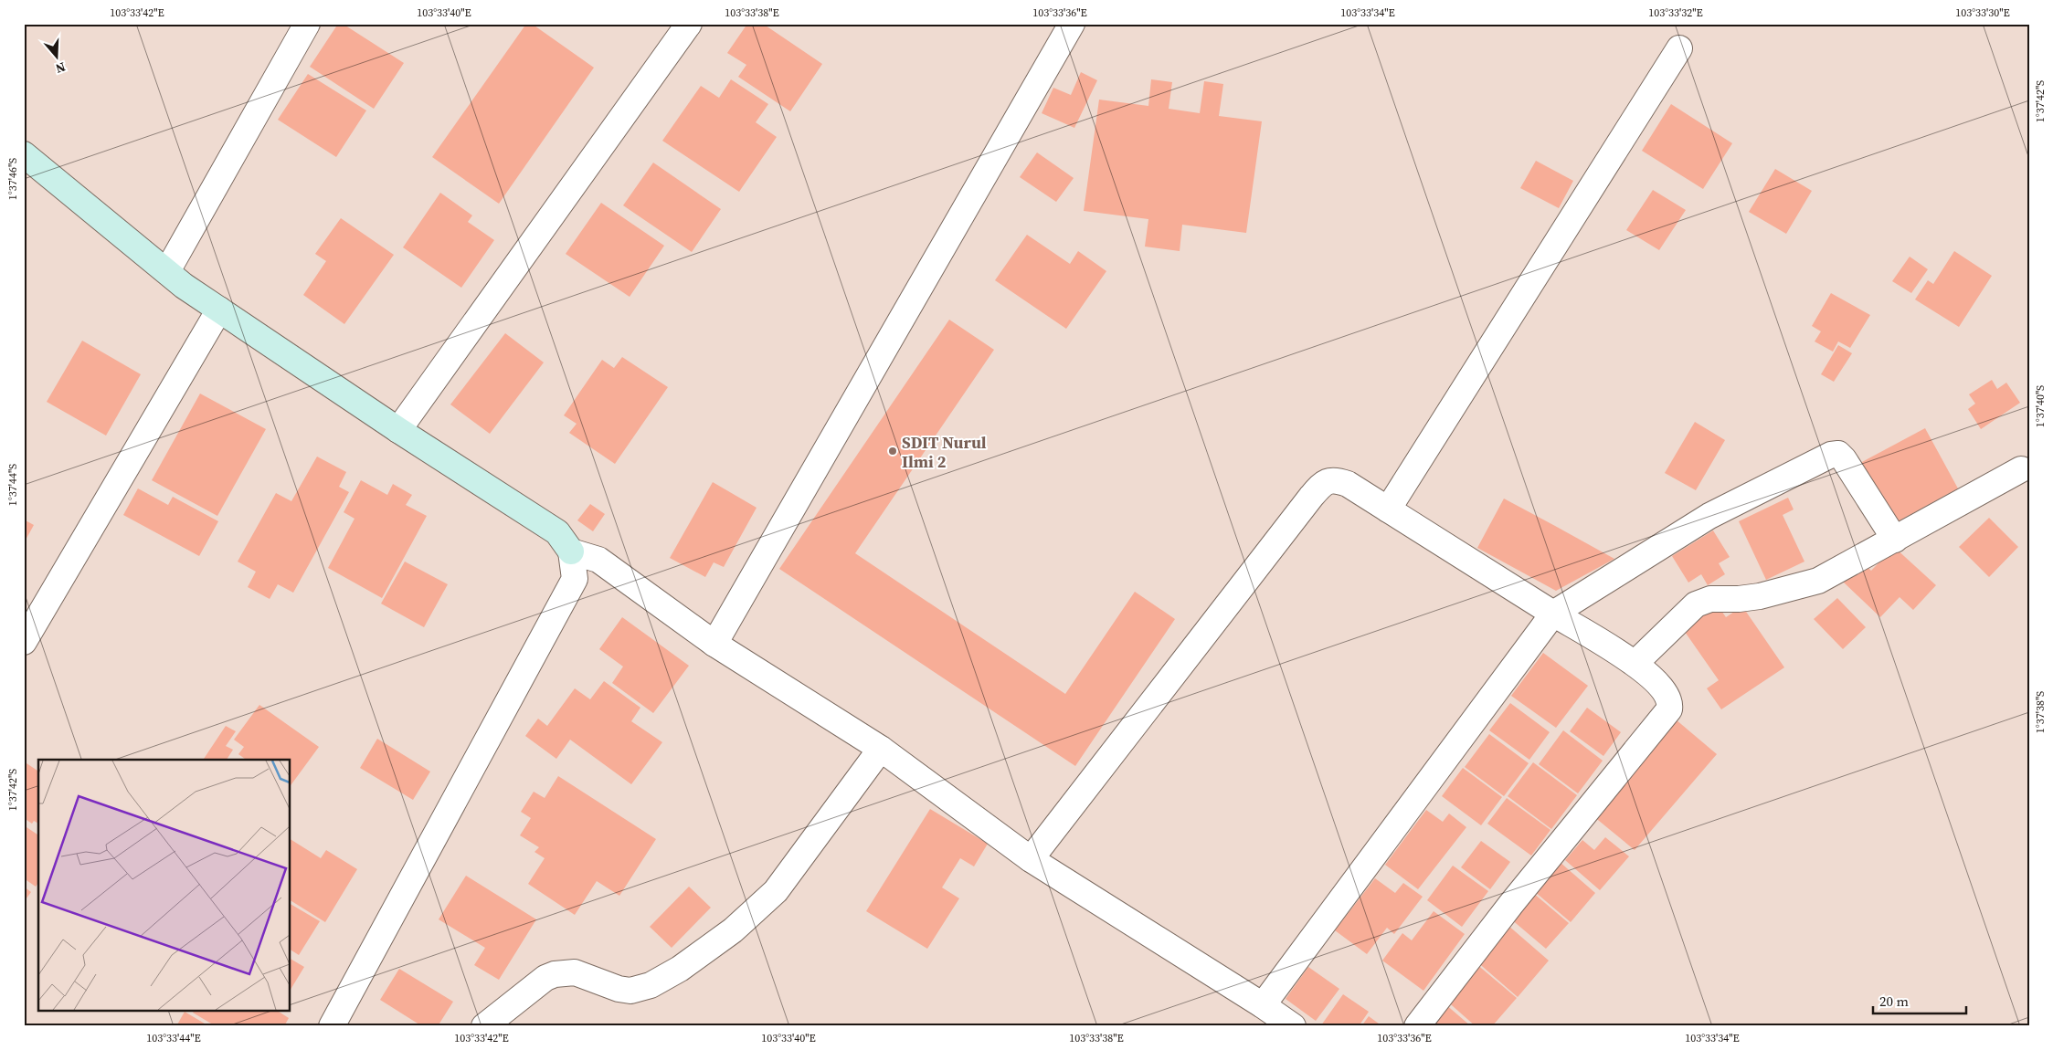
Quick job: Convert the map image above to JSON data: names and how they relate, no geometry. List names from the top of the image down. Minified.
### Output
{"places":["SDIT Nurul Ilmi 2"],"scale_bar":"20 m","north":"bottom","coordinates":["103°33'42\"E","103°33'40\"E","103°33'38\"E","103°33'36\"E","103°33'34\"E","103°33'32\"E","103°33'30\"E","1°37'42\"S","1°37'46\"S","1°37'40\"S","1°37'44\"S","1°37'38\"S","103°33'44\"E"]}
